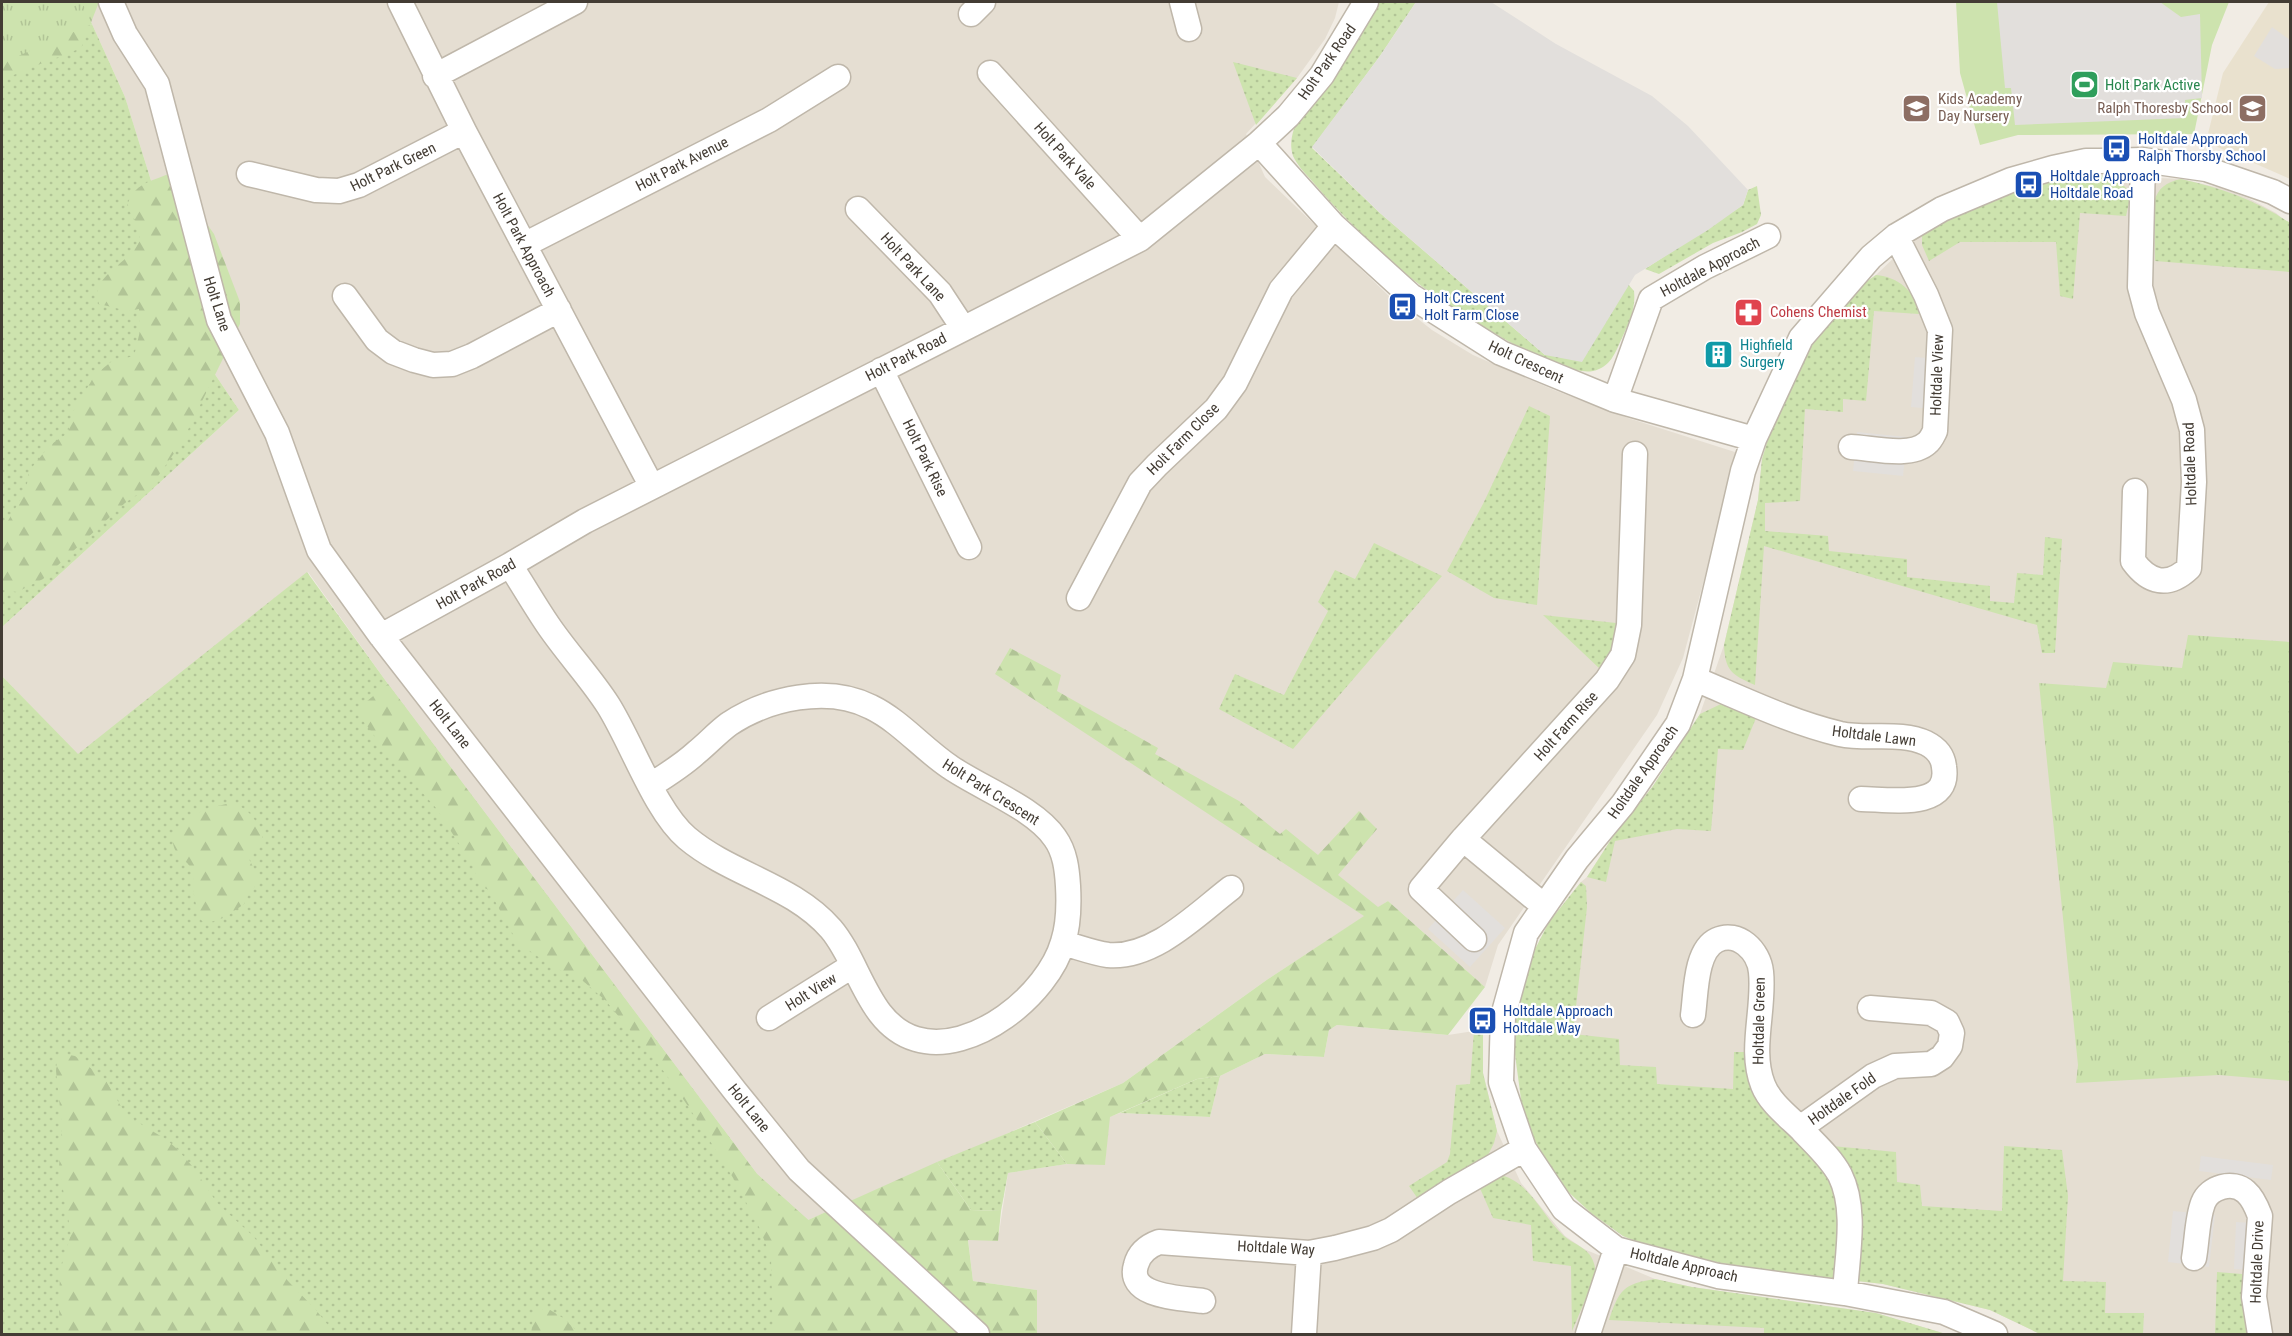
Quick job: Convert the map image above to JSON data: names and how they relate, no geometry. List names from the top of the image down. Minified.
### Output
{"streets":{"street":["Holt Park Road","Holt Park Vale","Holt Park Avenue","Holt Park Green","Holt Park Approach","Holt Park Lane","Holtdale Approach","Holt Lane","Holt Crescent","Holtdale View","Holt Farm Close","Holt Park Rise","Holtdale Road","Holt Farm Rise","Holtdale Lawn","Holt Park Crescent","Holt View","Holtdale Green","Holtdale Fold","Holtdale Way","Holtdale Drive"]},"crossings":[["Holt Park Road","Holt Park Vale"],["Holt Park Road","Holt Park Approach"],["Holt Park Road","Holt Park Lane"],["Holt Park Road","Holt Lane"],["Holt Park Road","Holt Crescent"],["Holt Park Road","Holt Park Rise"],["Holt Park Road","Holt Park Crescent"],["Holt Park Avenue","Holt Park Approach"],["Holt Park Green","Holt Park Approach"],["Holtdale Approach","Holt Crescent"],["Holtdale Approach","Holtdale View"],["Holtdale Approach","Holtdale Road"],["Holtdale Approach","Holtdale Lawn"],["Holtdale Approach","Holtdale Green"],["Holtdale Approach","Holtdale Way"],["Holt Crescent","Holt Farm Close"],["Holt Park Crescent","Holt View"],["Holtdale Green","Holtdale Fold"]],"places":{"sports":["Holt Park Active"],"school or university":["Kids Academy Day Nursery","Ralph Thoresby School"],"bus stop":["Holtdale Approach Ralph Thorsby School","Holtdale Approach Holtdale Road","Holt Crescent Holt Farm Close","Holtdale Approach Holtdale Way"],"pharmacy":["Cohens Chemist"],"building":["Highfield Surgery"]}}
